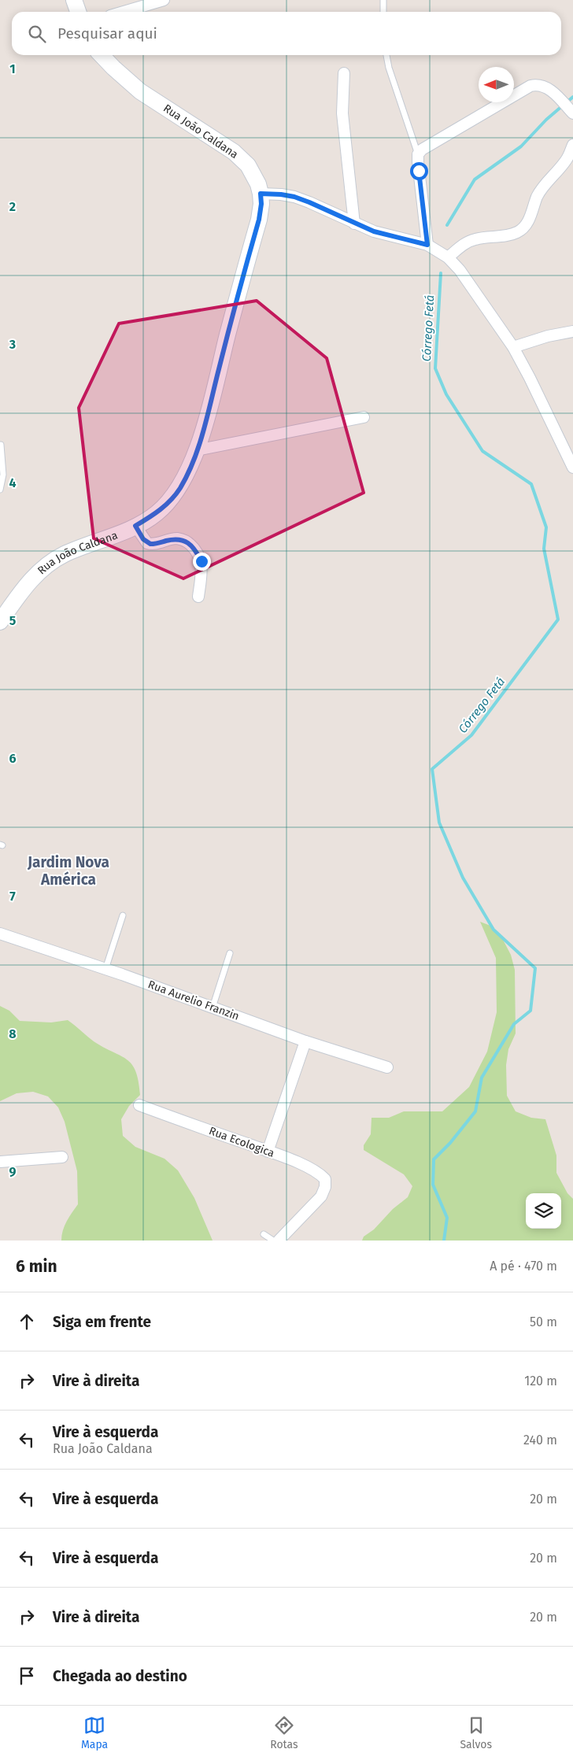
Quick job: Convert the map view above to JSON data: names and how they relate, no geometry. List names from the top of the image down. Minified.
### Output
{"streets":{"street":["Rua João Caldana","Rua Aurelio Franzin","Rua Ecologica"]},"districts":["Jardim Nova América"],"water":["Córrego Fetá"],"north":"left","page":{"search":"Pesquisar aqui","heading":["6 min","A pé · 470 m"],"list":[["Siga em frente","50 m"],["Vire à direita","120 m"],["Vire à esquerda","Rua João Caldana","240 m"],["Vire à esquerda","20 m"],["Vire à esquerda","20 m"],["Vire à direita","20 m"],"Chegada ao destino"],"nav":["Mapa","Rotas","Salvos"]},"grid":{"rows":["1","2","3","4","5","6","7","8","9"]}}
